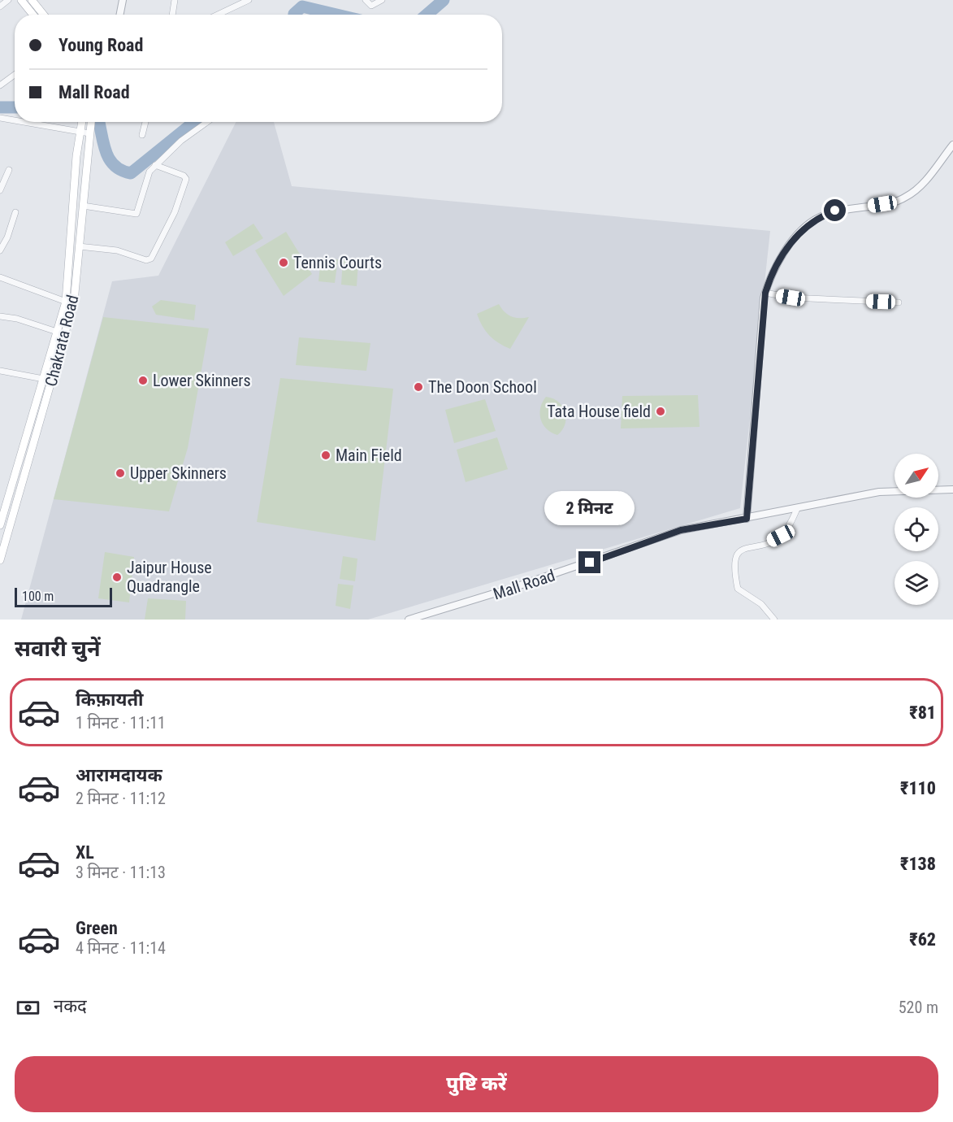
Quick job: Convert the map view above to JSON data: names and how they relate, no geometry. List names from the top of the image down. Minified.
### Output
{"streets":{"main road":["Chakrata Road"],"street":["Mall Road"]},"places":["Tennis Courts","Lower Skinners","The Doon School","Tata House field","Main Field","Upper Skinners","Jaipur House Quadrangle"],"scale_bar":"100 m","north":"top right","page":{"banner":["Young Road","Mall Road"],"bubble":"2 मिनट","scale":"100 m","heading":"सवारी चुनें","list":[{"name":"किफ़ायती","note":"1 मिनट · 11:11","value":"₹81"},{"name":"आरामदायक","note":"2 मिनट · 11:12","value":"₹110"},{"name":"XL","note":"3 मिनट · 11:13","value":"₹138"},{"name":"Green","note":"4 मिनट · 11:14","value":"₹62"}],"pay":["नकद","520 m"],"buttons":"पुष्टि करें"}}
